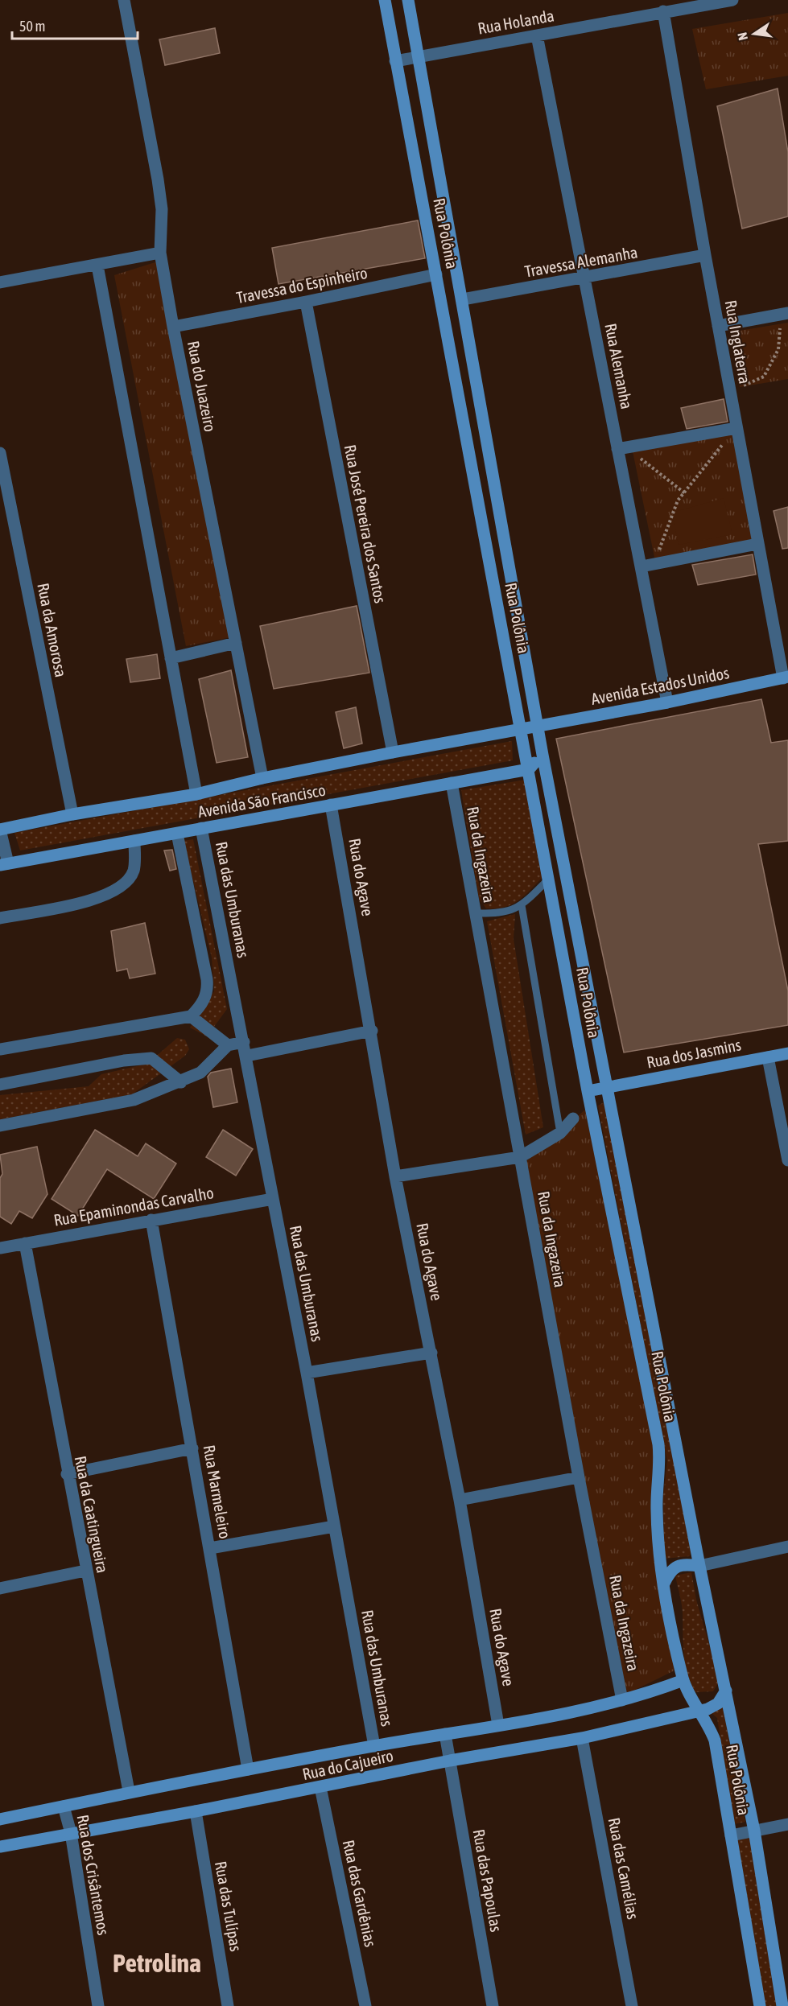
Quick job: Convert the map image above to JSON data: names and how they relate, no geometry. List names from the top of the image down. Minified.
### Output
{"streets":{"street":["Rua Holanda","Rua Polônia","Travessa Alemanha","Travessa do Espinheiro","Rua Inglaterra","Rua Alemanha","Rua do Juazeiro","Rua José Pereira dos Santos","Rua da Amorosa","Avenida Estados Unidos","Avenida São Francisco","Rua da Ingazeira","Rua do Agave","Rua das Umburanas","Rua dos Jasmins","Rua Epaminondas Carvalho","Rua Marmeleiro","Rua da Caatingueira","Rua do Cajueiro","Rua das Camélias","Rua dos Crisântemos","Rua das Papoulas","Rua das Gardênias","Rua das Tulípas"]},"crossings":[["Rua Holanda","Rua Polônia"],["Rua Holanda","Rua Inglaterra"],["Rua Holanda","Rua Alemanha"],["Rua Polônia","Travessa Alemanha"],["Rua Polônia","Travessa do Espinheiro"],["Rua Polônia","Avenida Estados Unidos"],["Rua Polônia","Avenida São Francisco"],["Rua Polônia","Rua dos Jasmins"],["Rua Polônia","Rua do Cajueiro"],["Travessa Alemanha","Rua Inglaterra"],["Travessa Alemanha","Rua Alemanha"],["Travessa do Espinheiro","Rua do Juazeiro"],["Travessa do Espinheiro","Rua José Pereira dos Santos"],["Rua Inglaterra","Avenida Estados Unidos"],["Rua Alemanha","Avenida Estados Unidos"],["Rua do Juazeiro","Avenida São Francisco"],["Rua José Pereira dos Santos","Avenida São Francisco"],["Rua da Amorosa","Avenida São Francisco"],["Avenida Estados Unidos","Avenida São Francisco"],["Avenida São Francisco","Rua da Ingazeira"],["Avenida São Francisco","Rua do Agave"],["Avenida São Francisco","Rua das Umburanas"],["Rua da Ingazeira","Rua do Cajueiro"],["Rua do Agave","Rua do Cajueiro"],["Rua das Umburanas","Rua Epaminondas Carvalho"],["Rua das Umburanas","Rua do Cajueiro"],["Rua Epaminondas Carvalho","Rua Marmeleiro"],["Rua Epaminondas Carvalho","Rua da Caatingueira"],["Rua Marmeleiro","Rua do Cajueiro"],["Rua da Caatingueira","Rua do Cajueiro"],["Rua do Cajueiro","Rua das Camélias"],["Rua do Cajueiro","Rua dos Crisântemos"],["Rua do Cajueiro","Rua das Papoulas"],["Rua do Cajueiro","Rua das Gardênias"],["Rua do Cajueiro","Rua das Tulípas"]],"districts":["Petrolina"],"scale_bar":"50 m","north":"left"}
